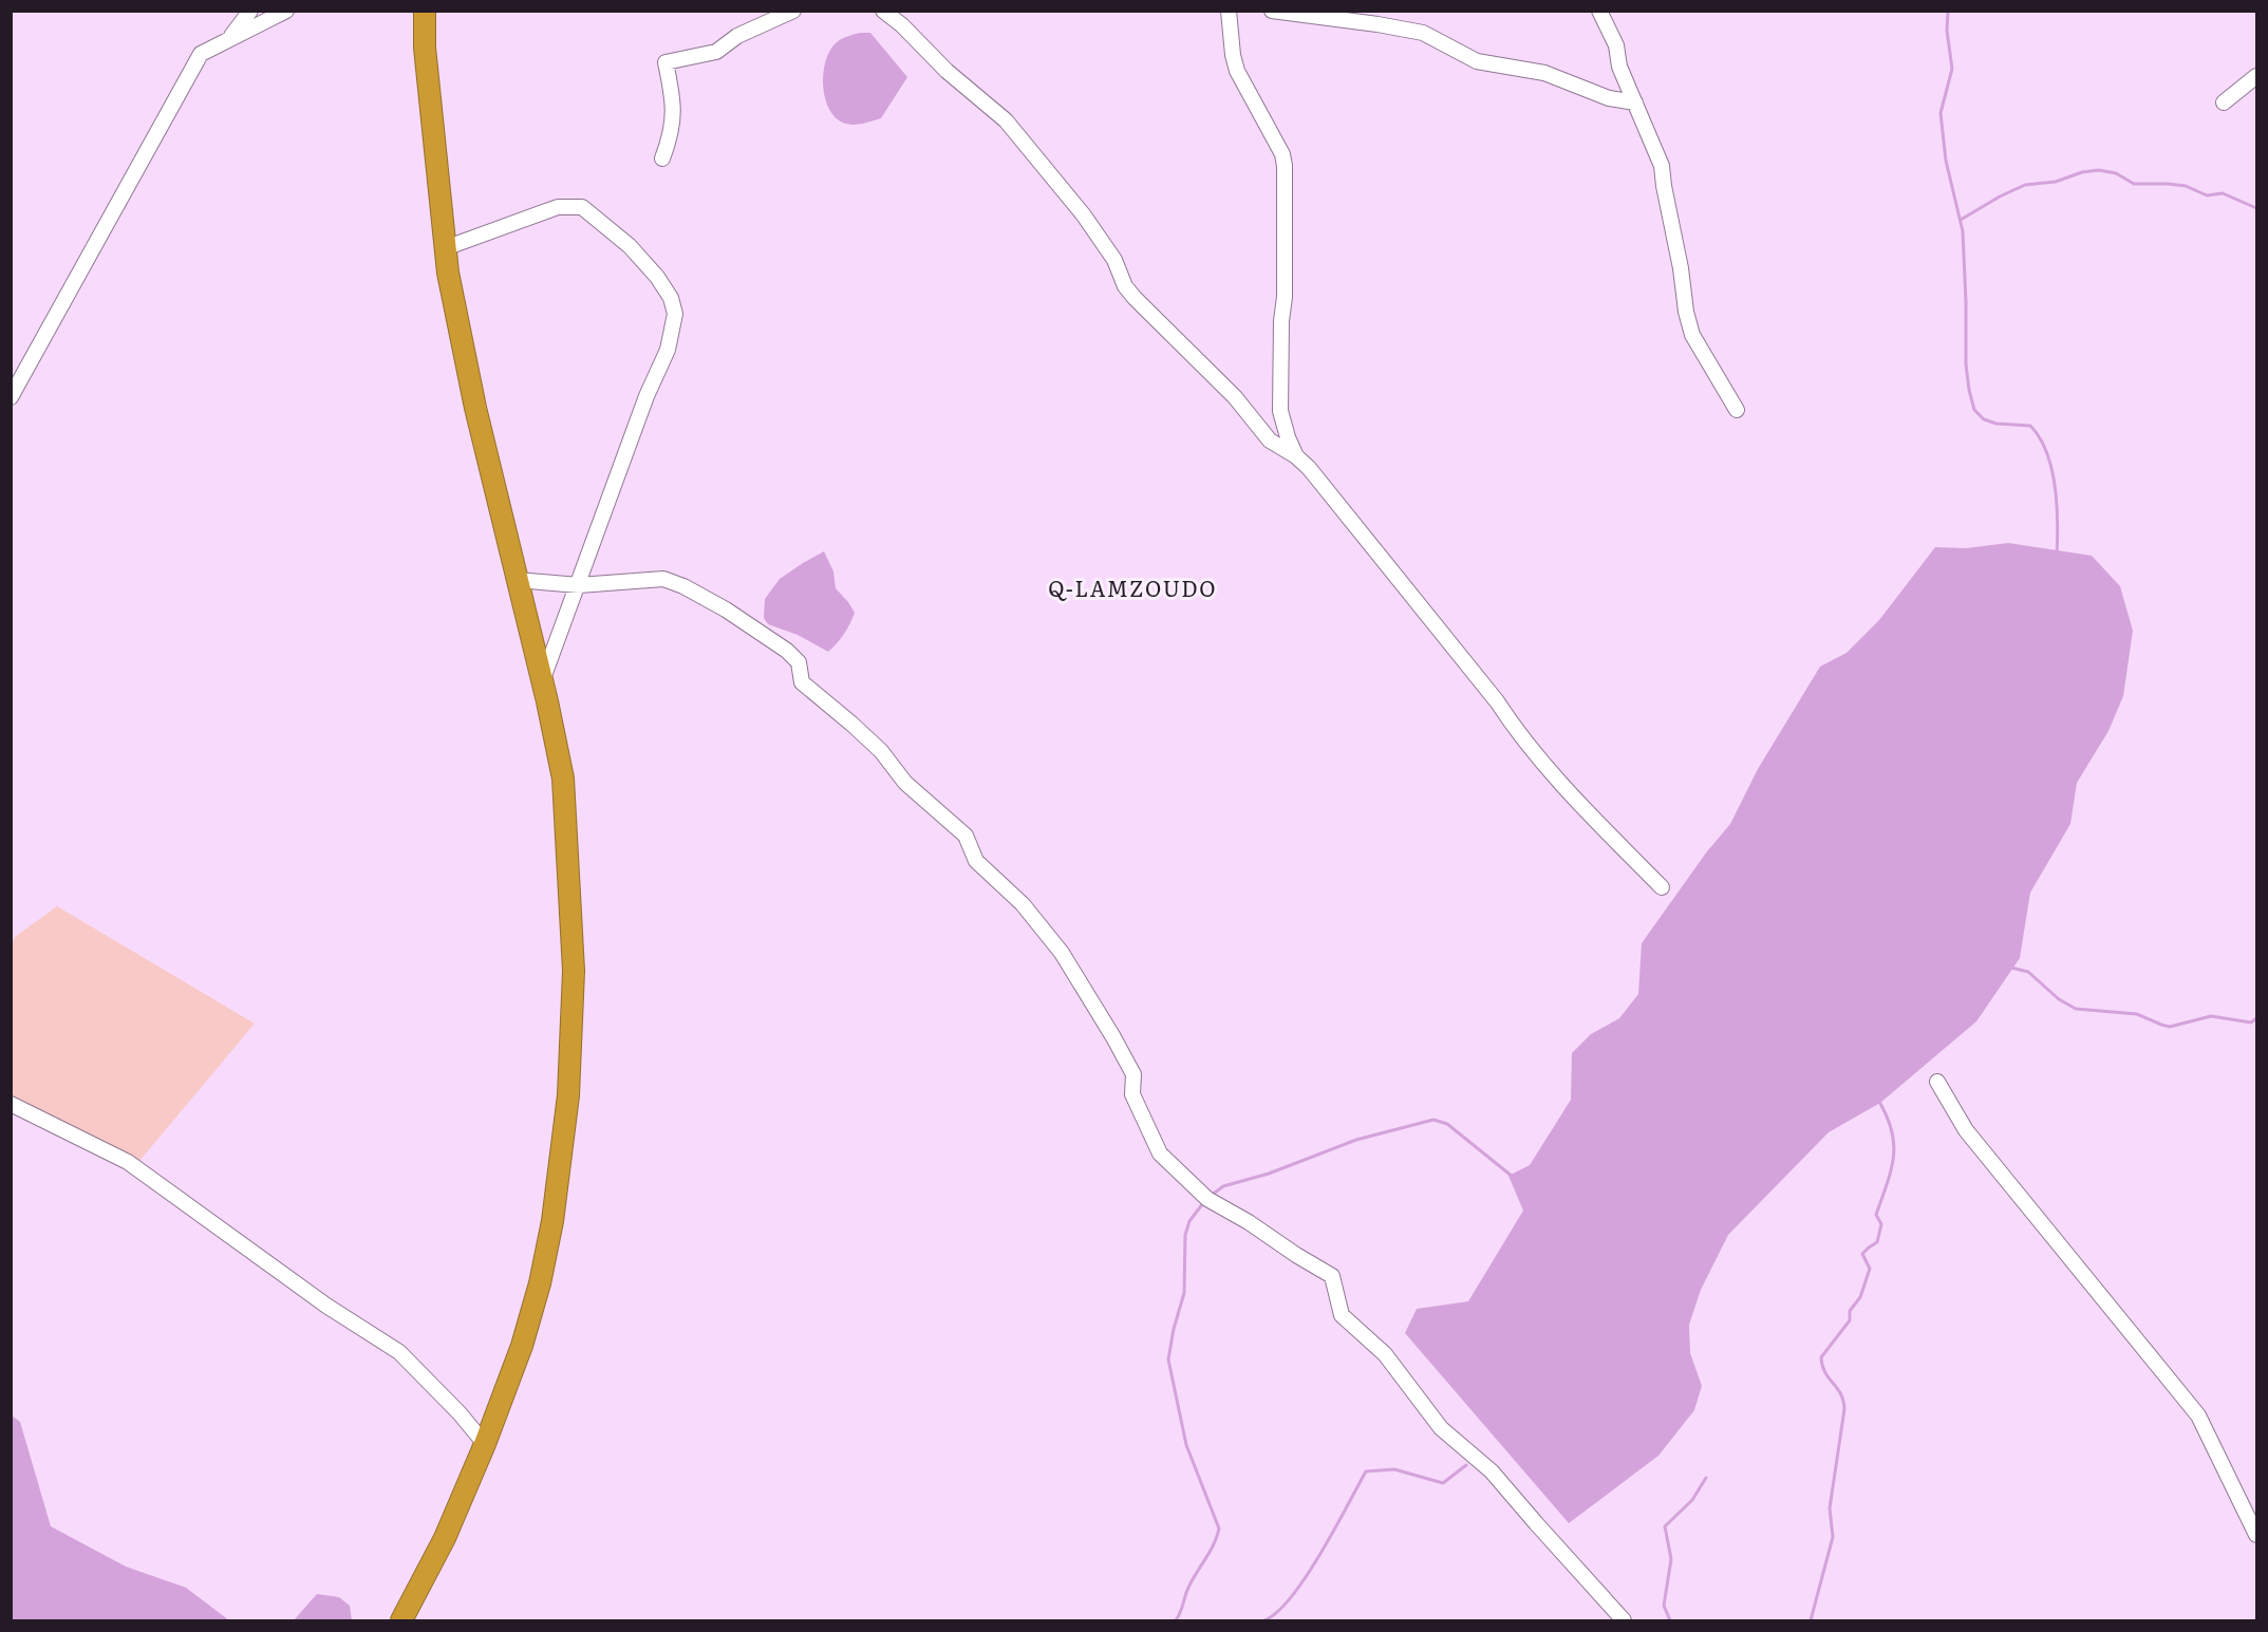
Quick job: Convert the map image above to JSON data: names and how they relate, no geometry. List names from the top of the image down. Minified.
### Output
{"districts":["Q-LAMZOUDO"]}
